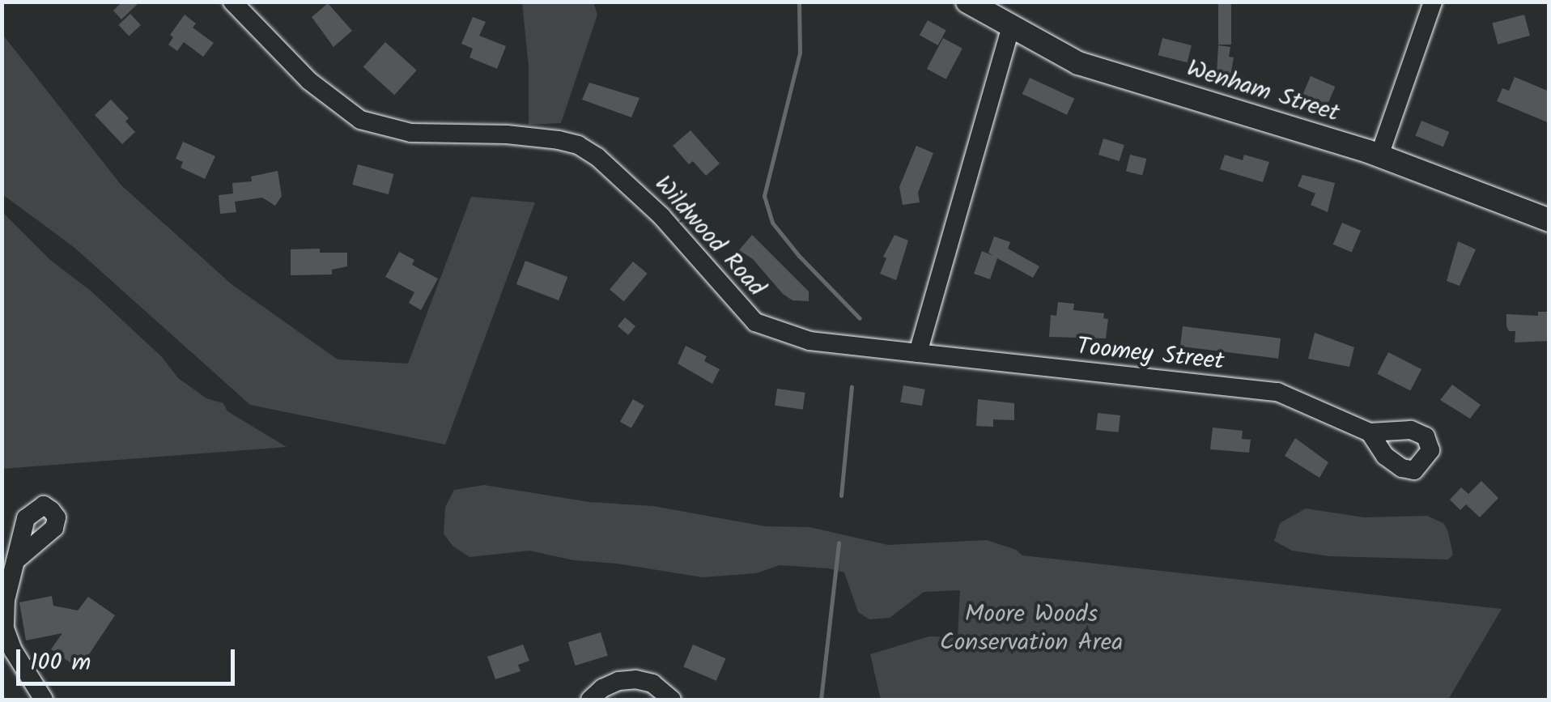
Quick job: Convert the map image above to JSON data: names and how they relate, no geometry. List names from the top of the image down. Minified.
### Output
{"streets":{"main road":["Wenham Street"],"street":["Wildwood Road","Toomey Street"]},"crossings":[["Wildwood Road","Toomey Street"]],"parks":["Moore Woods Conservation Area"],"scale_bar":"100 m"}
